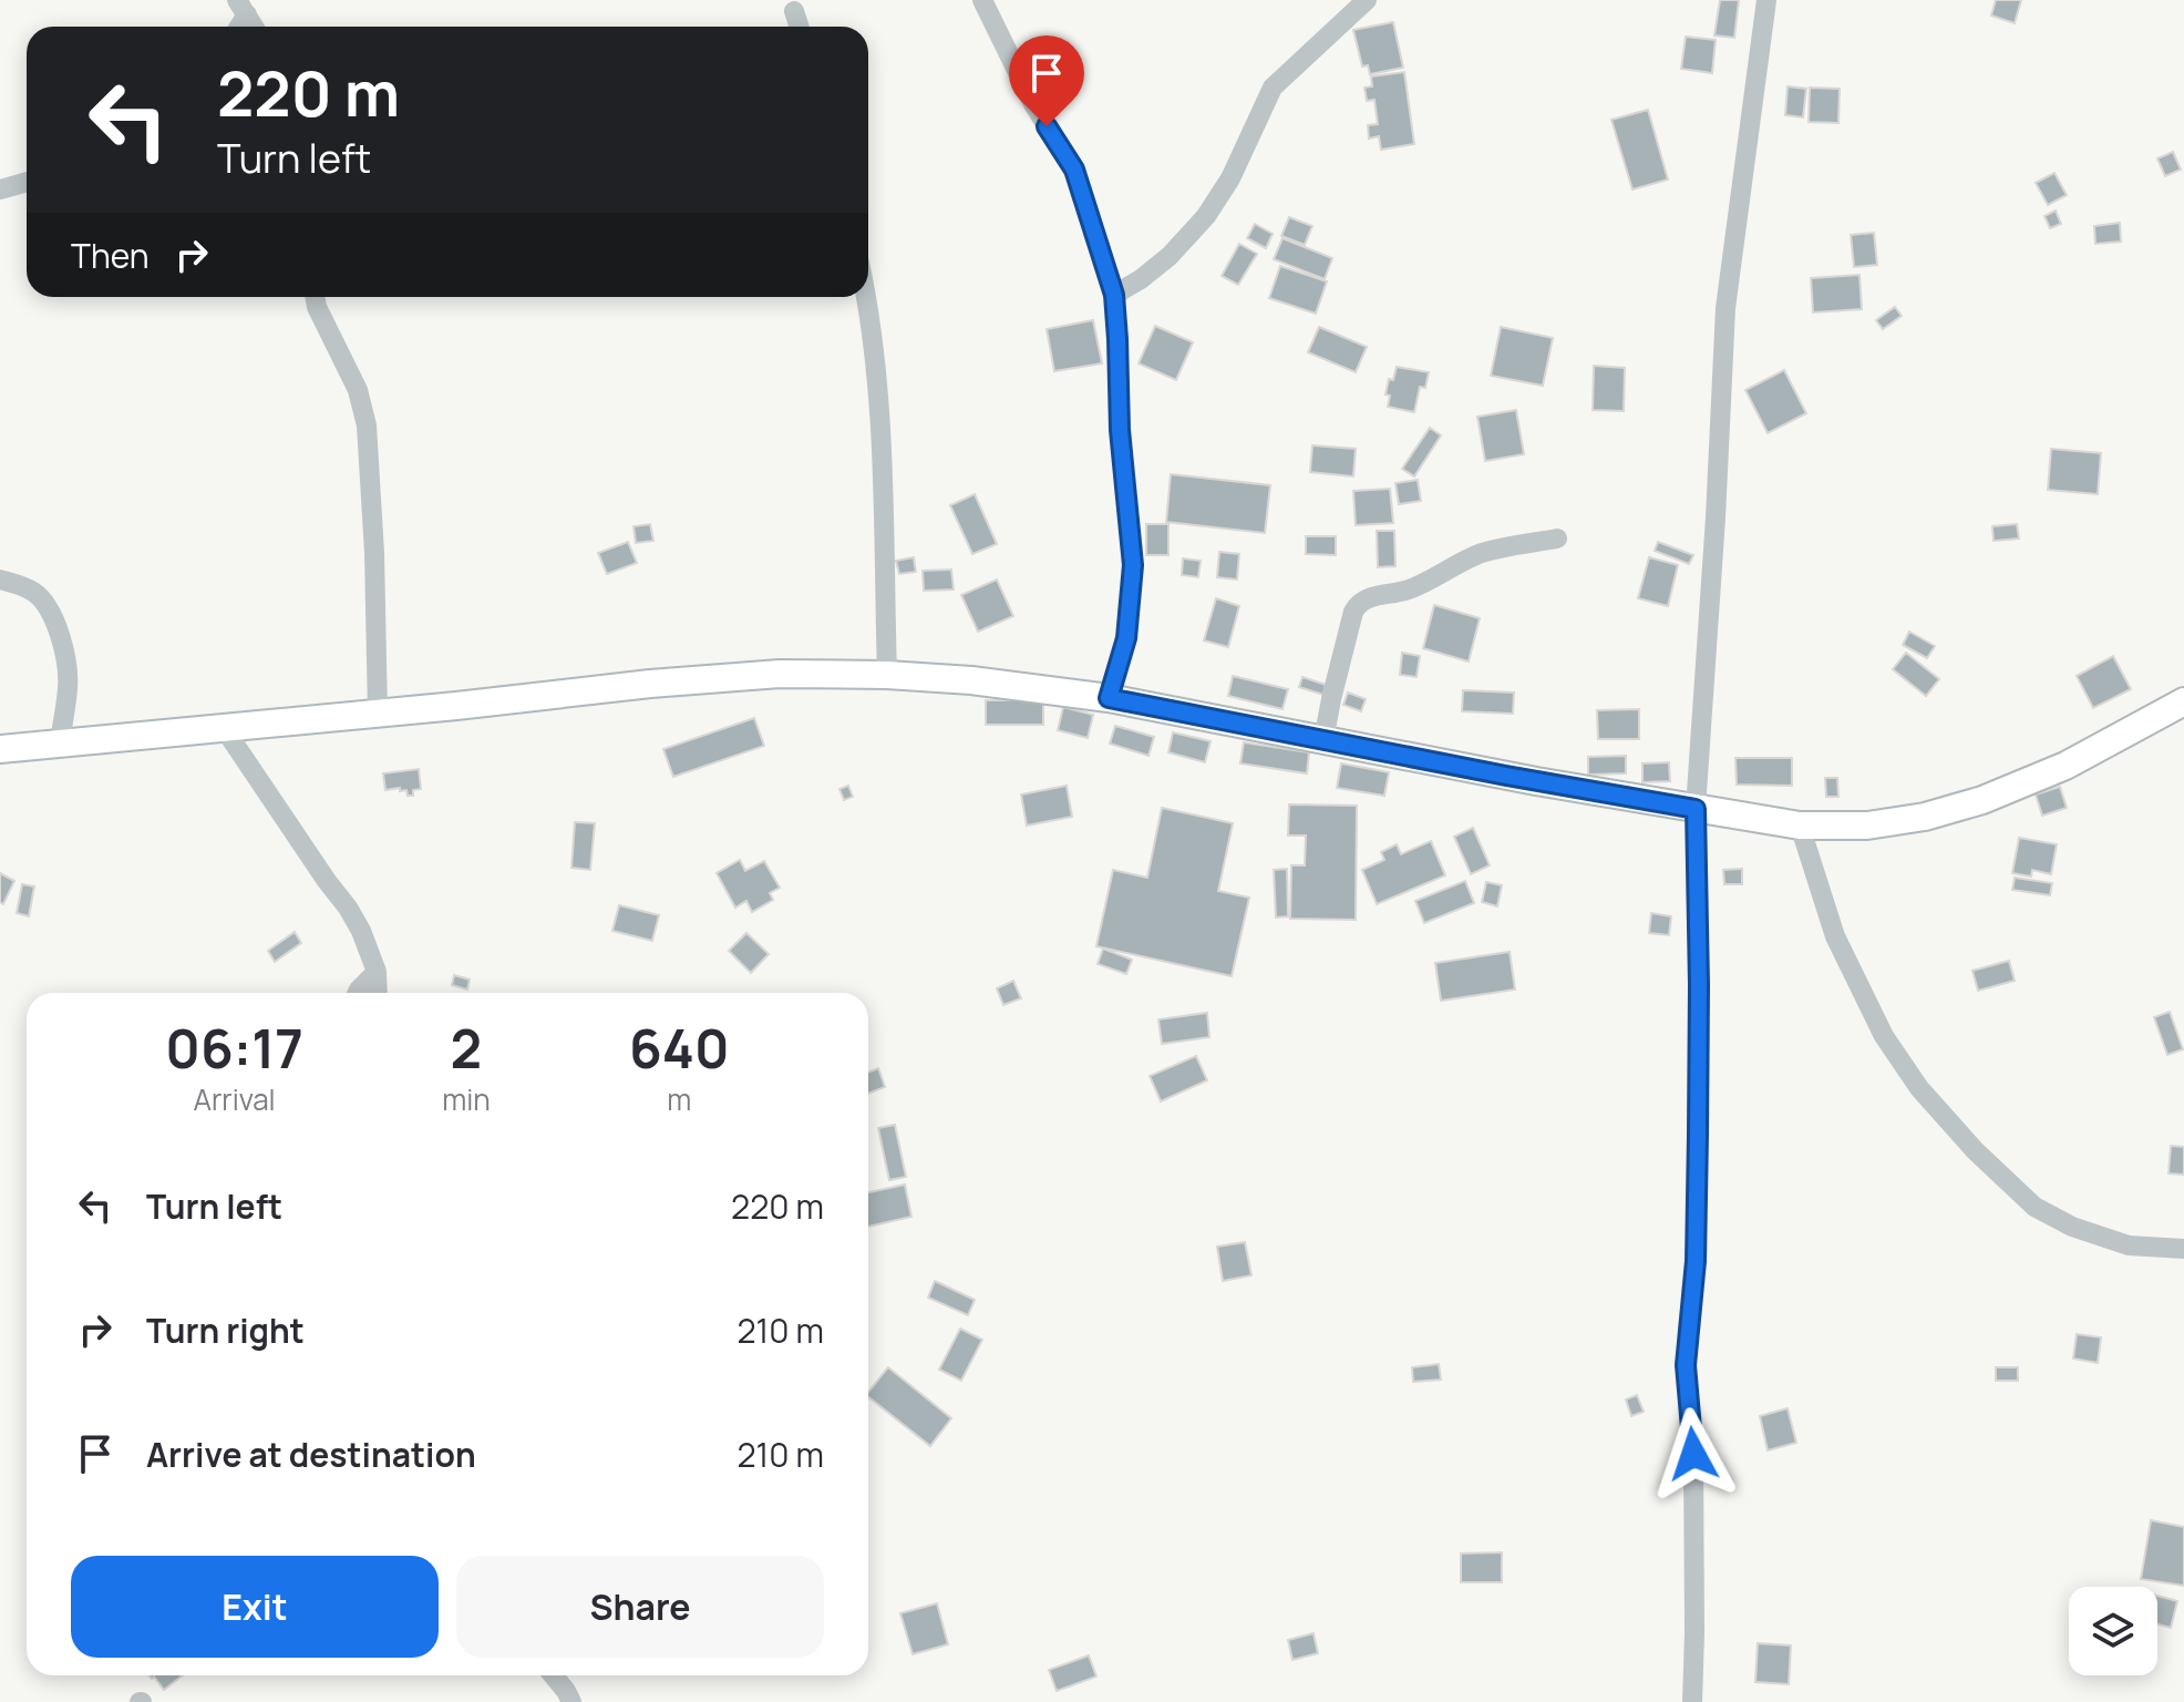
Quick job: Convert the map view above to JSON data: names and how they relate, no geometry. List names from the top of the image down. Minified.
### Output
{"page":{"turn":["220 m","Turn left"],"then":"Then","eta":["06:17","Arrival","2","min","640","m"],"list":[{"name":"Turn left","value":"220 m"},{"name":"Turn right","value":"210 m"},{"name":"Arrive at destination","value":"210 m"}],"buttons":["Exit","Share"]}}
